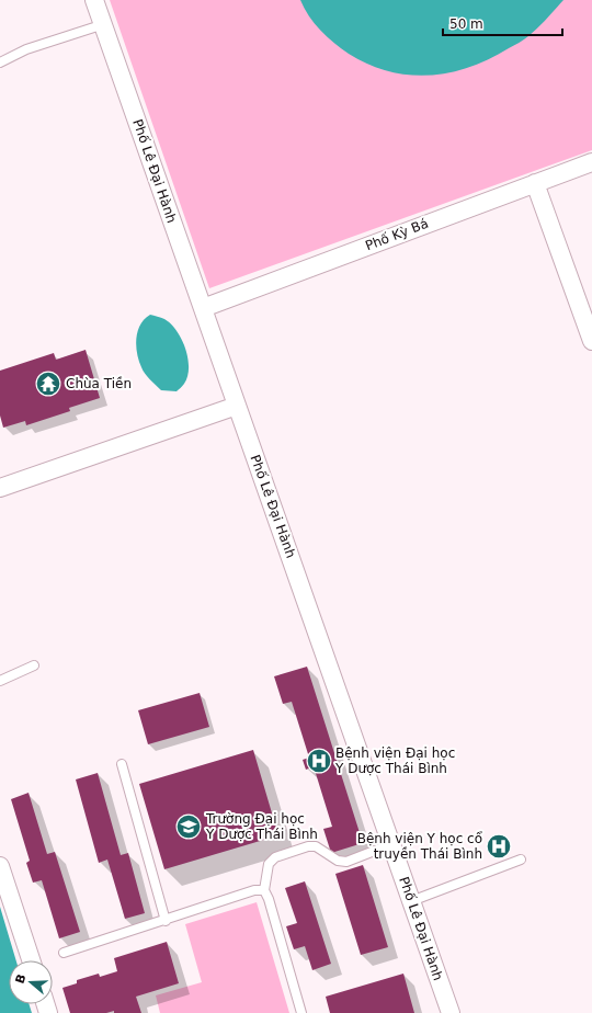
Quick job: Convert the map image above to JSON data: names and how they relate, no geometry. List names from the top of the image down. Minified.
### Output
{"streets":{"street":["Phố Lê Đại Hành","Phố Kỳ Bá"]},"crossings":[["Phố Lê Đại Hành","Phố Kỳ Bá"]],"places":{"temple":["Chùa Tiền"],"hospital":["Bệnh viện Đại học Y Dược Thái Bình","Bệnh viện Y học cổ truyền Thái Bình"],"school or university":["Trường Đại học Y Dược Thái Bình"]},"scale_bar":"50 m","north":"left"}
